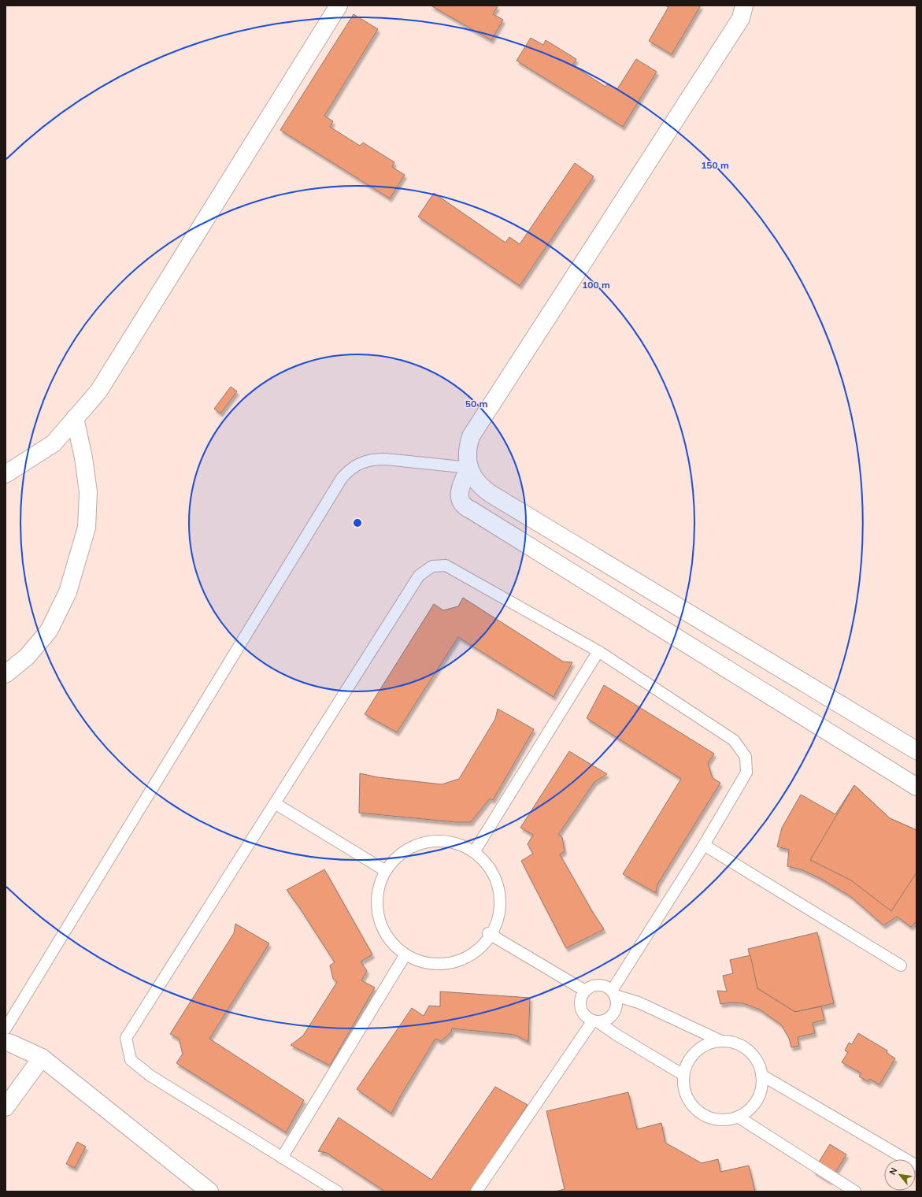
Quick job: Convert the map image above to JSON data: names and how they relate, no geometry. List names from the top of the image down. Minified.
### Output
{"north":"top left","rings":["150 m","100 m","50 m"]}
